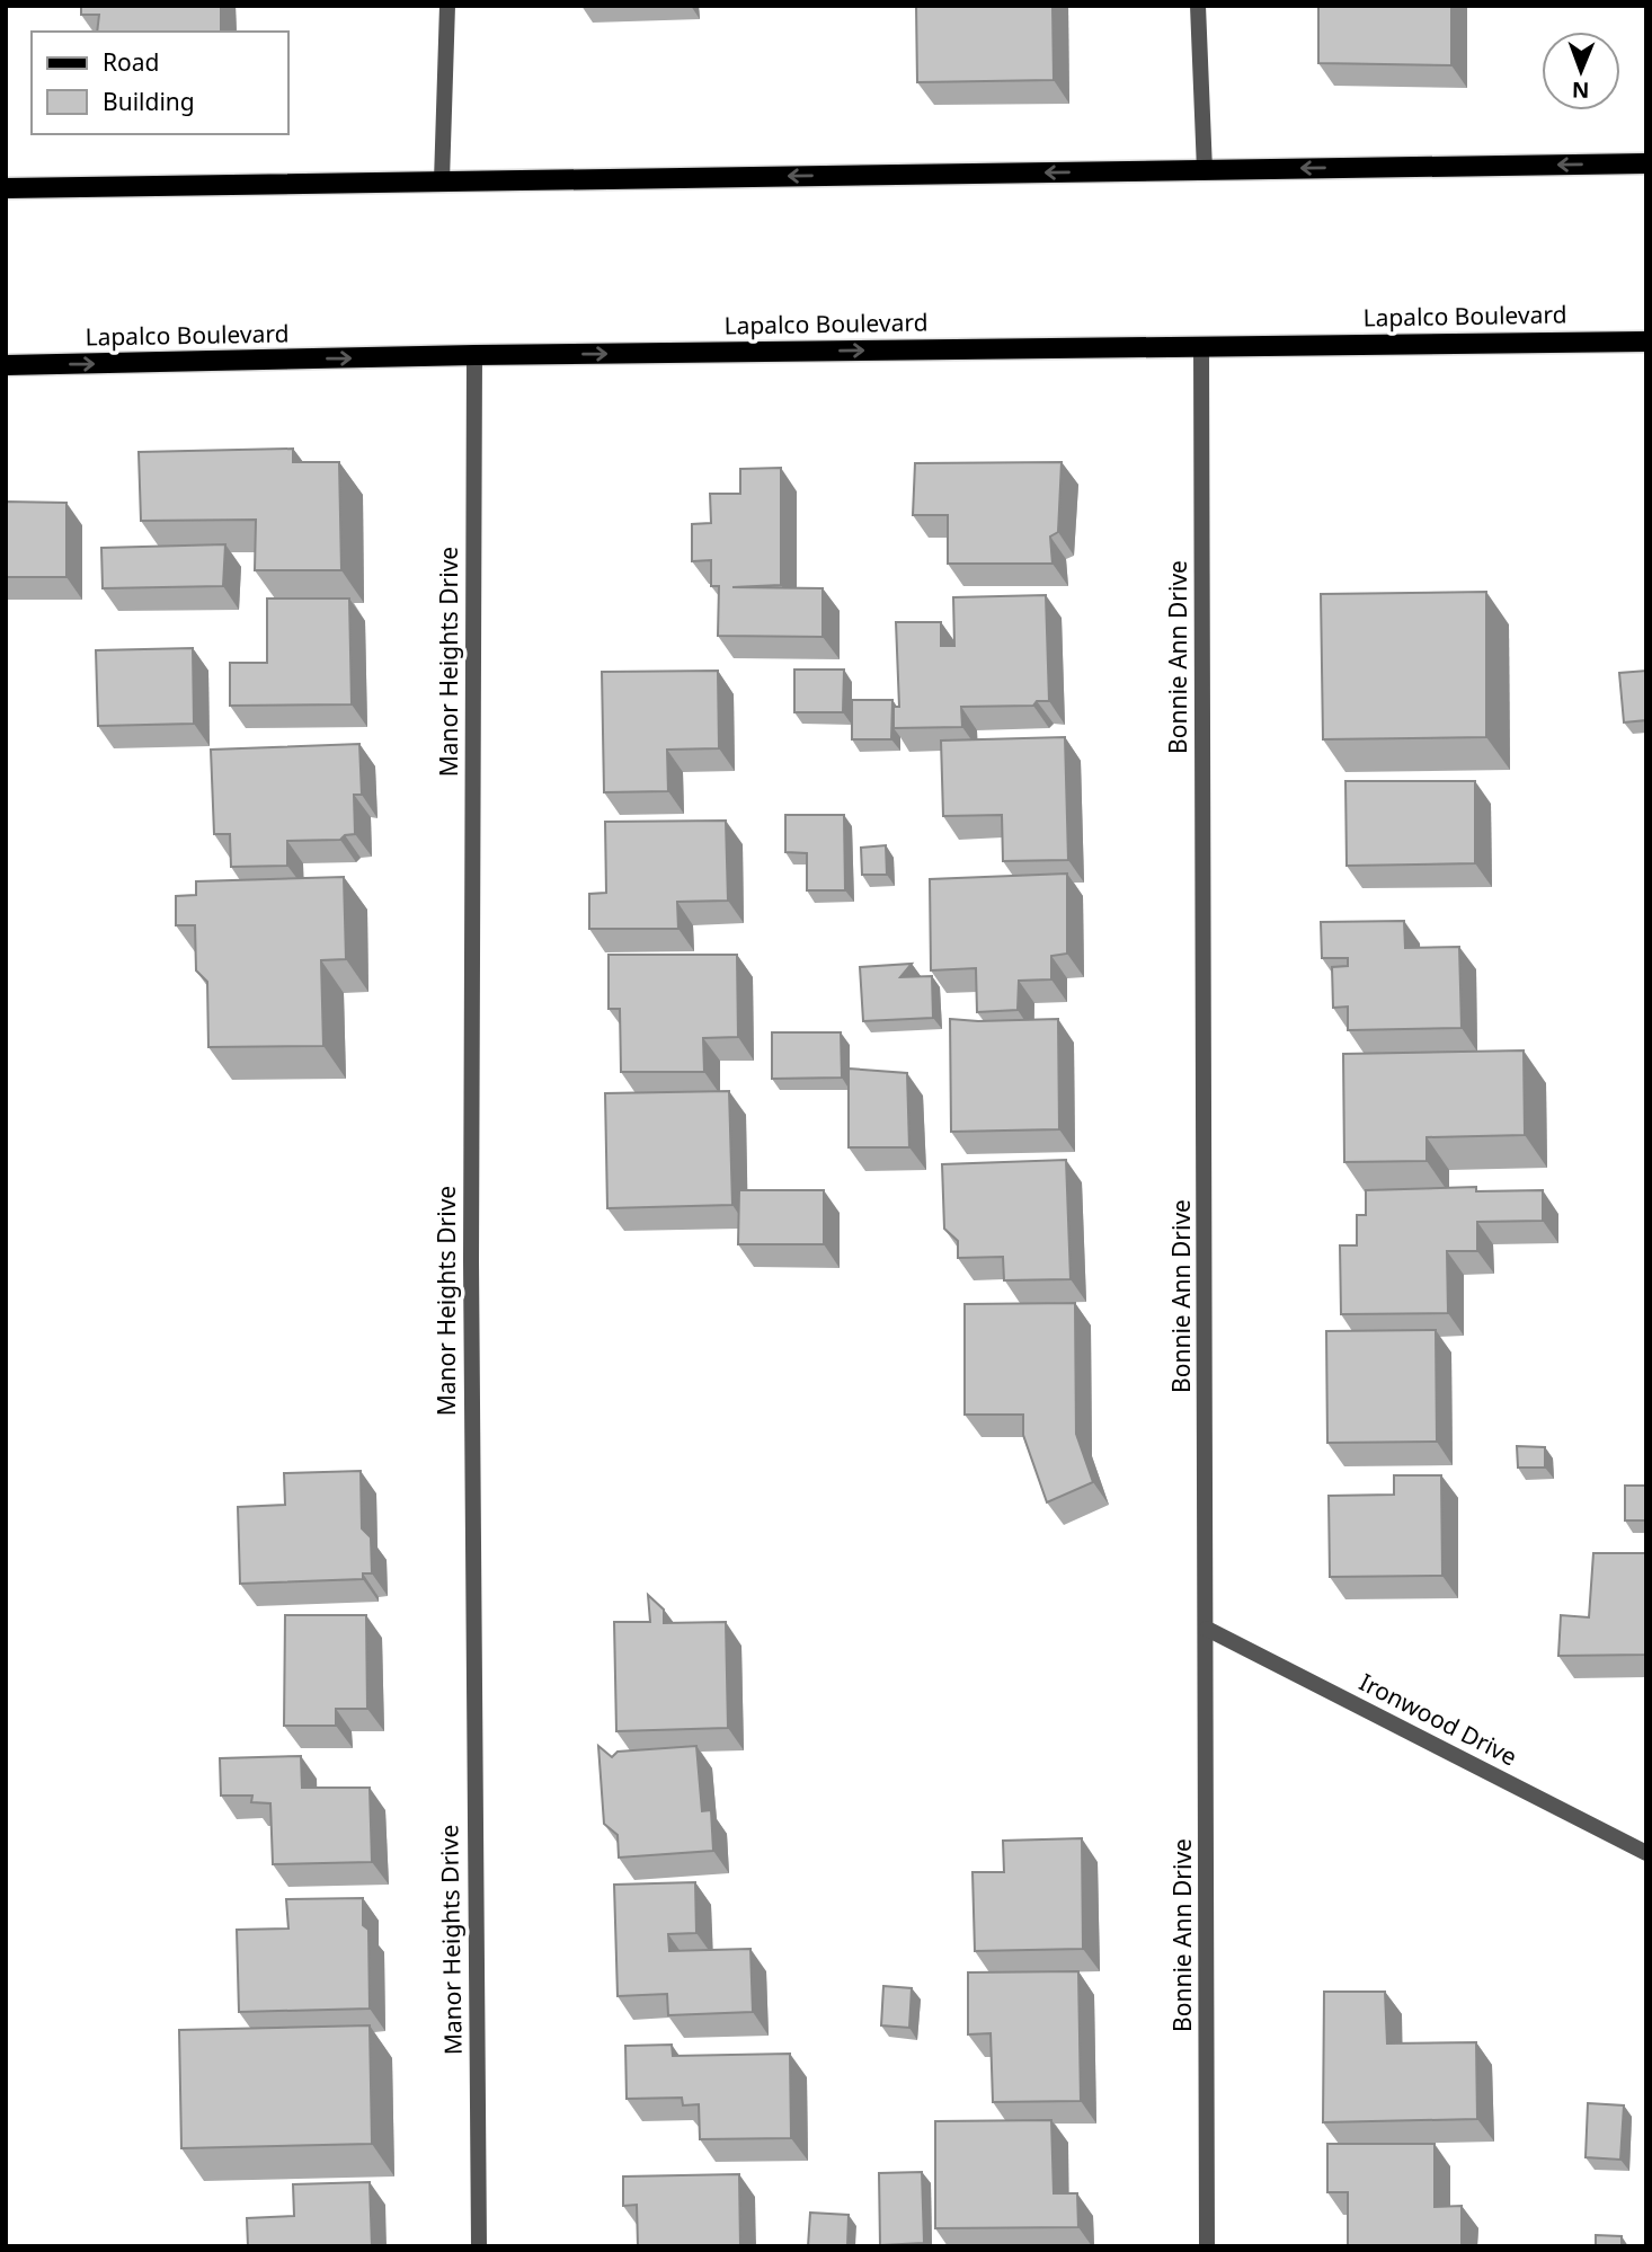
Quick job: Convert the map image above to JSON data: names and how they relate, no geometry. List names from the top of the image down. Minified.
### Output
{"streets":{"main road":["Lapalco Boulevard"],"street":["Bonnie Ann Drive","Manor Heights Drive","Ironwood Drive"]},"crossings":[["Lapalco Boulevard","Bonnie Ann Drive"],["Lapalco Boulevard","Manor Heights Drive"],["Bonnie Ann Drive","Ironwood Drive"]],"legend":["Road","Building"],"north":"bottom"}
